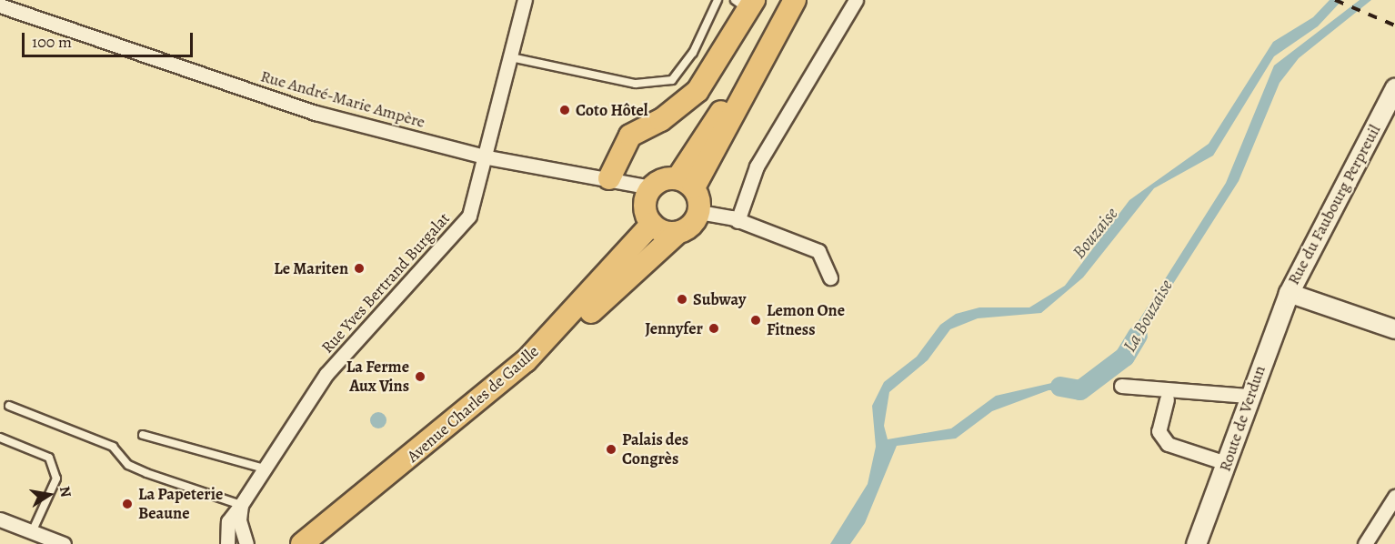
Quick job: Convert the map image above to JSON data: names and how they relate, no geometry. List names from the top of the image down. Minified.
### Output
{"streets":{"main road":["Rue du Faubourg Perpreuil","Avenue Charles de Gaulle","Route de Verdun"],"street":["Rue André-Marie Ampère","Rue Yves Bertrand Burgalat"]},"crossings":[["Rue André-Marie Ampère","Rue Yves Bertrand Burgalat"],["Rue André-Marie Ampère","Avenue Charles de Gaulle"],["Rue du Faubourg Perpreuil","Route de Verdun"]],"water":["Bouzaise","La Bouzaise"],"places":["Coto Hôtel","Le Mariten","Subway","Lemon One Fitness","Jennyfer","La Ferme Aux Vins","Palais des Congrès","La Papeterie Beaune"],"scale_bar":"100 m","north":"right"}
